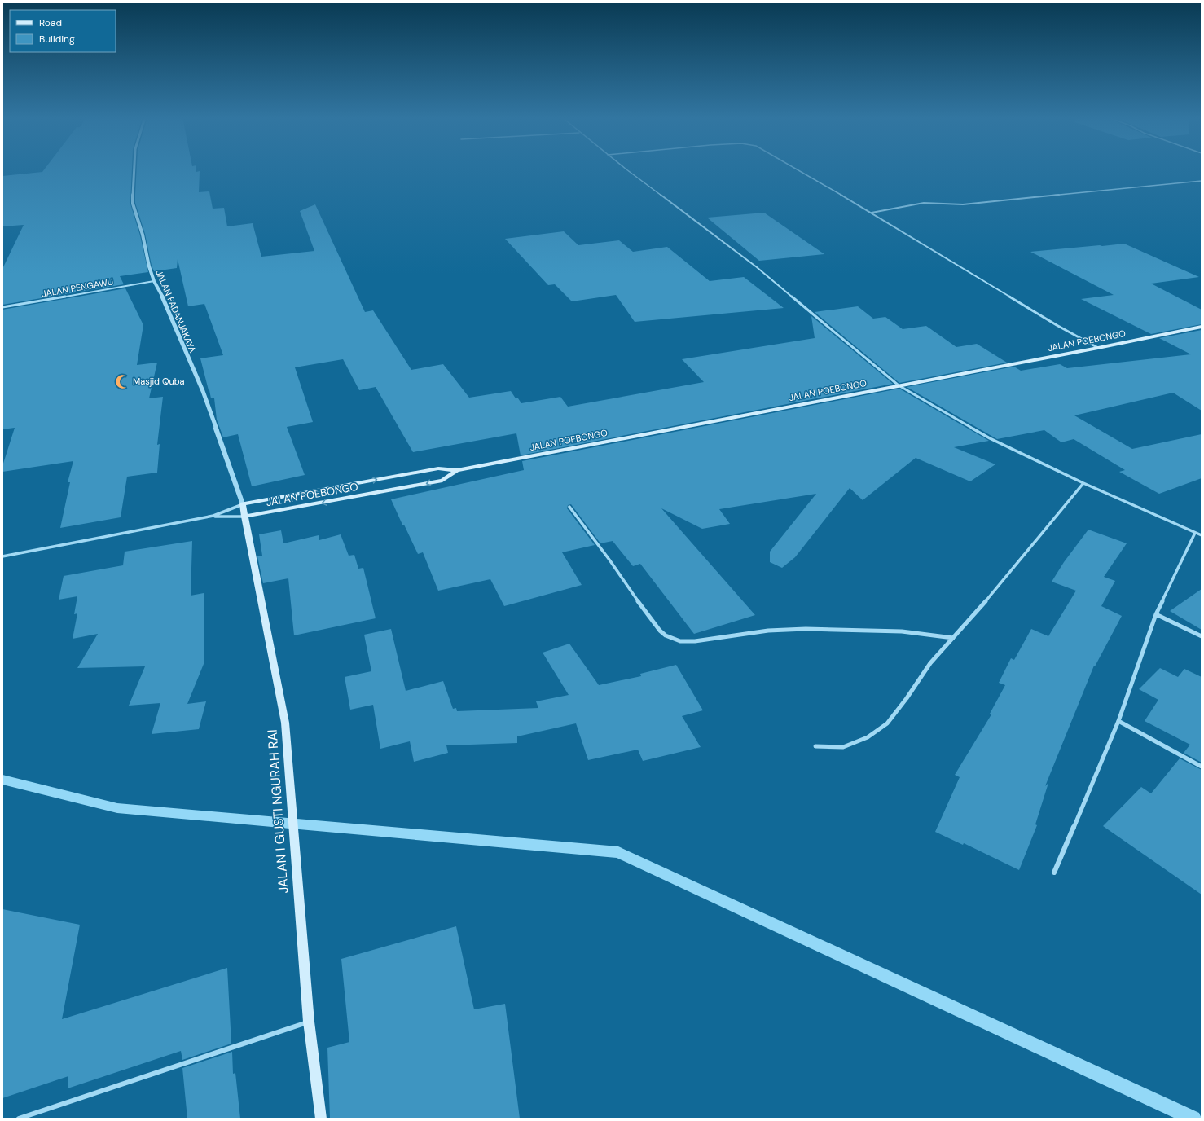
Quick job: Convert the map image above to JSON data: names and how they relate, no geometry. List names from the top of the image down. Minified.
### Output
{"streets":{"main road":["JALAN POEBONGO","JALAN I GUSTI NGURAH RAI"],"street":["JALAN PENGAWU","JALAN PADANJAKAYA"]},"crossings":[["JALAN PENGAWU","JALAN PADANJAKAYA"],["JALAN PADANJAKAYA","JALAN POEBONGO"],["JALAN PADANJAKAYA","JALAN I GUSTI NGURAH RAI"],["JALAN POEBONGO","JALAN I GUSTI NGURAH RAI"]],"places":{"mosque":["Masjid Quba"]},"legend":["Road","Building"]}
